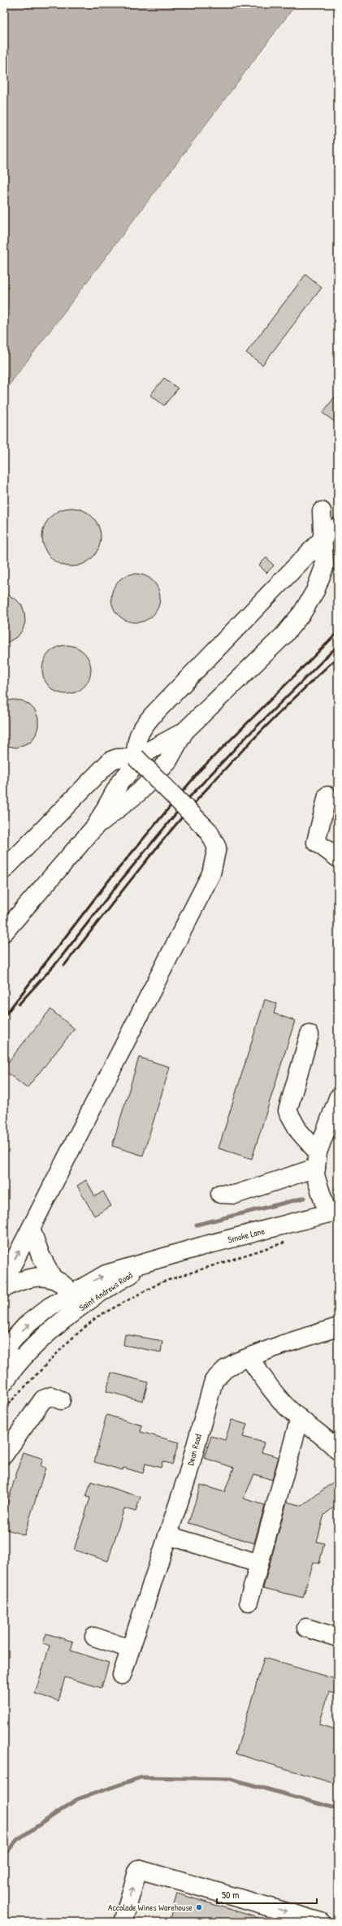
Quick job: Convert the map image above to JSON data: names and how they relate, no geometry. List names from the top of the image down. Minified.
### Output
{"streets":{"main road":["Smoke Lane","Saint Andrews Road","Dean Road"]},"crossings":[["Smoke Lane","Saint Andrews Road"]],"places":["Accolade Wines Warehouse"],"scale_bar":"50 m"}
